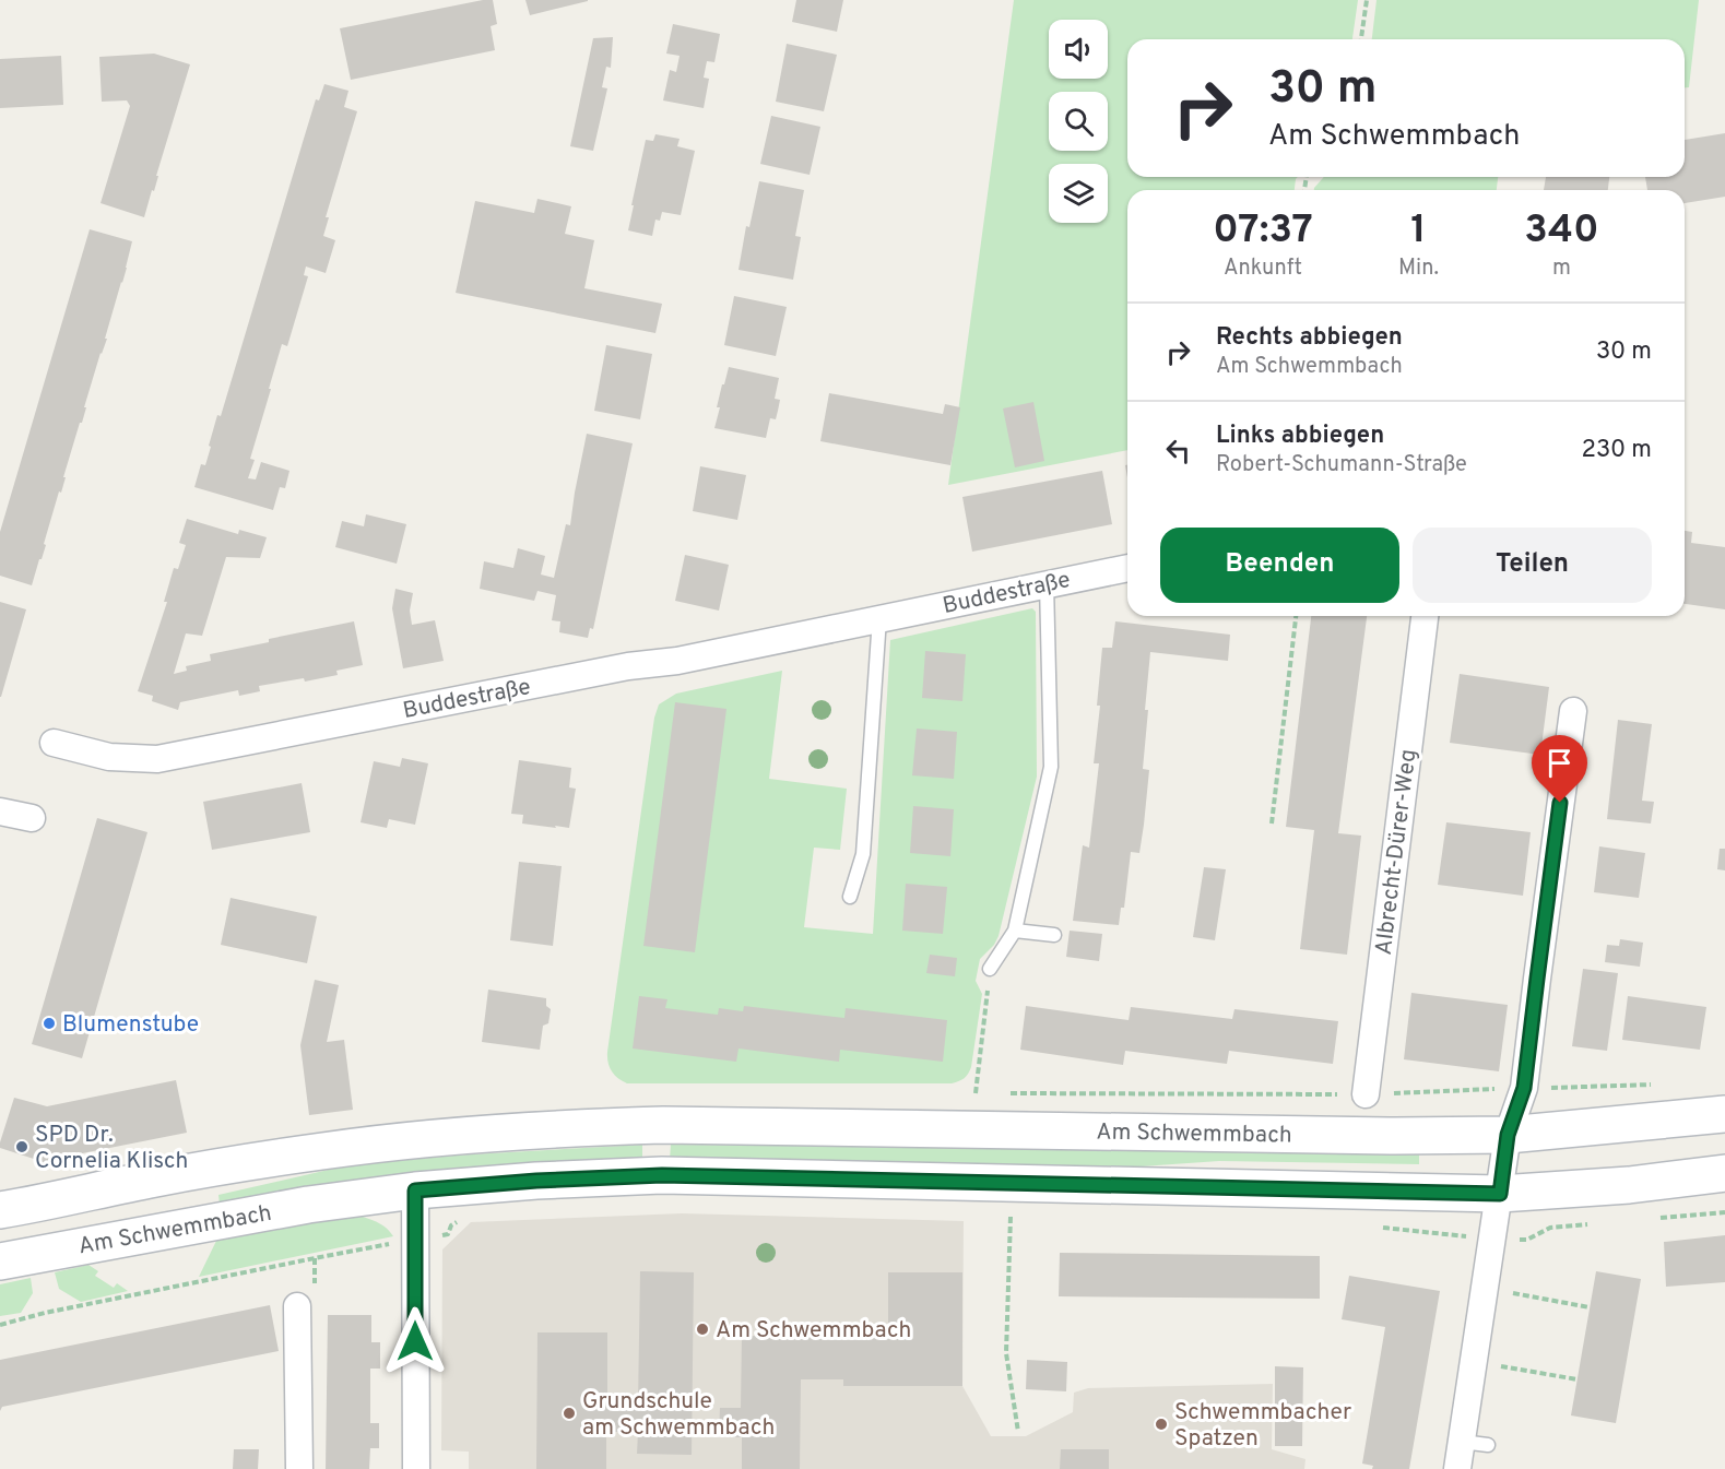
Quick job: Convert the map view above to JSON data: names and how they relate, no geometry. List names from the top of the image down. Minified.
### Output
{"streets":{"main road":["Am Schwemmbach"],"street":["Buddestraße","Albrecht-Dürer-Weg"]},"places":["Blumenstube","SPD Dr. Cornelia Klisch","Am Schwemmbach","Grundschule am Schwemmbach","Schwemmbacher Spatzen"],"page":{"turn":["30 m","Am Schwemmbach"],"eta":["07:37","Ankunft","1","Min.","340","m"],"list":[{"name":"Rechts abbiegen","note":"Am Schwemmbach","value":"30 m"},{"name":"Links abbiegen","note":"Robert-Schumann-Straße","value":"230 m"}],"buttons":["Beenden","Teilen"]}}
